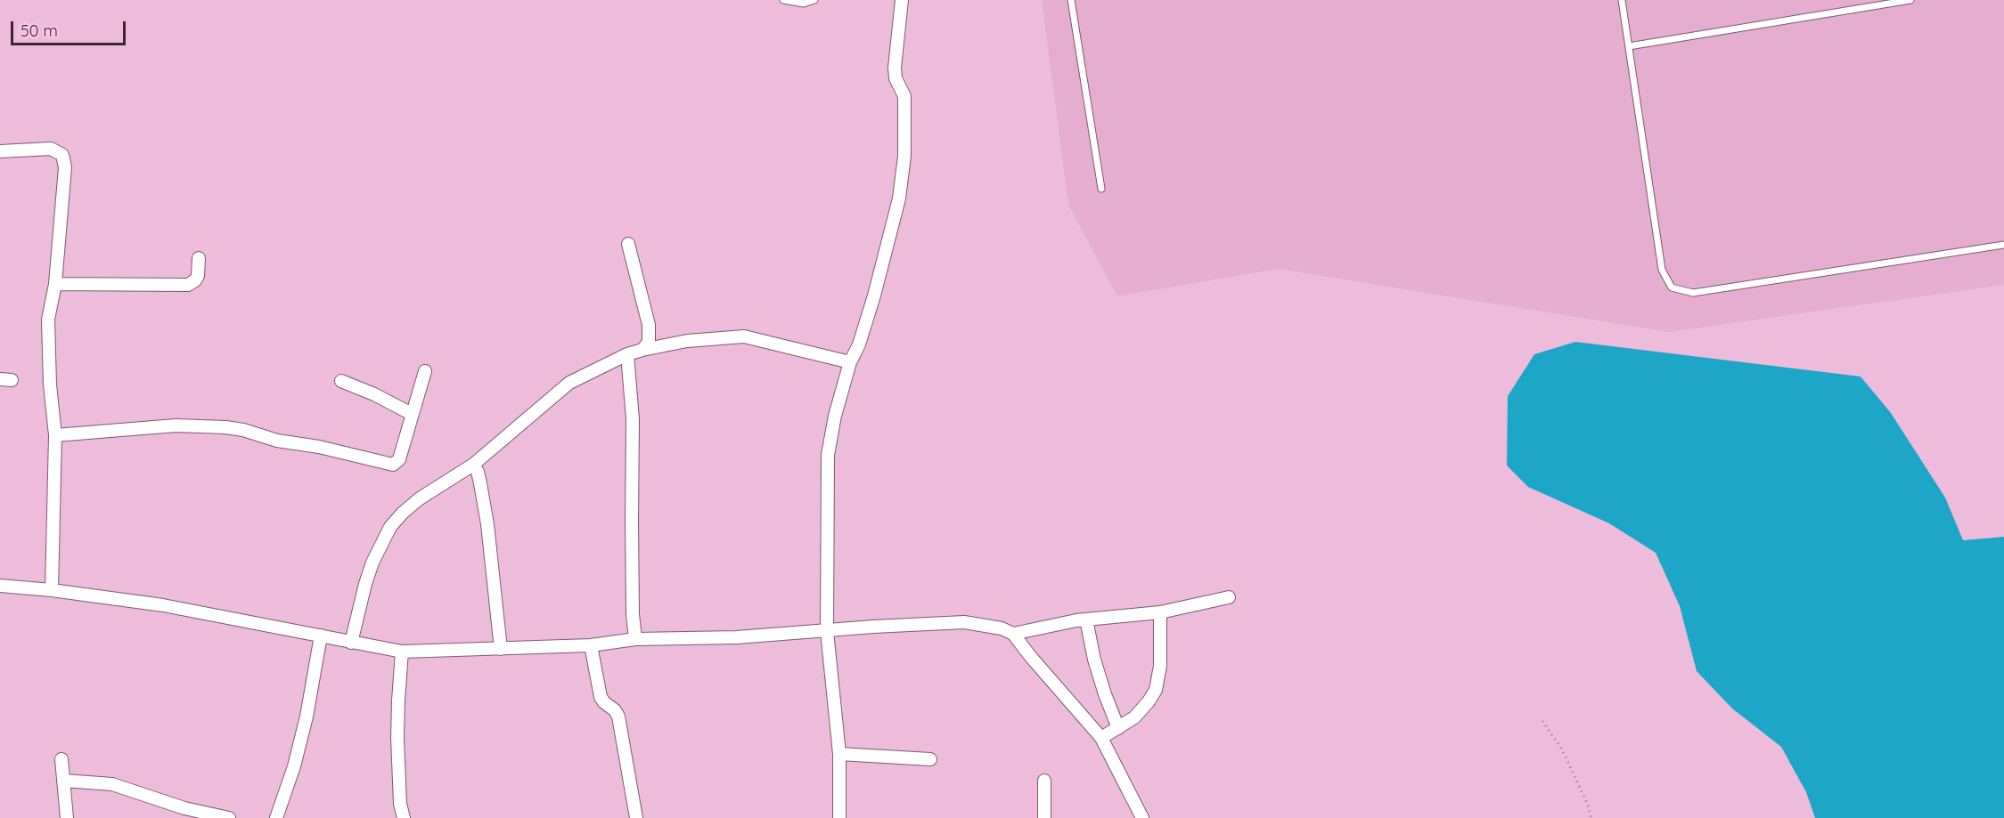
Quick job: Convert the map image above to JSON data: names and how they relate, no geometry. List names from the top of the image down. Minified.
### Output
{"scale_bar":"50 m"}
